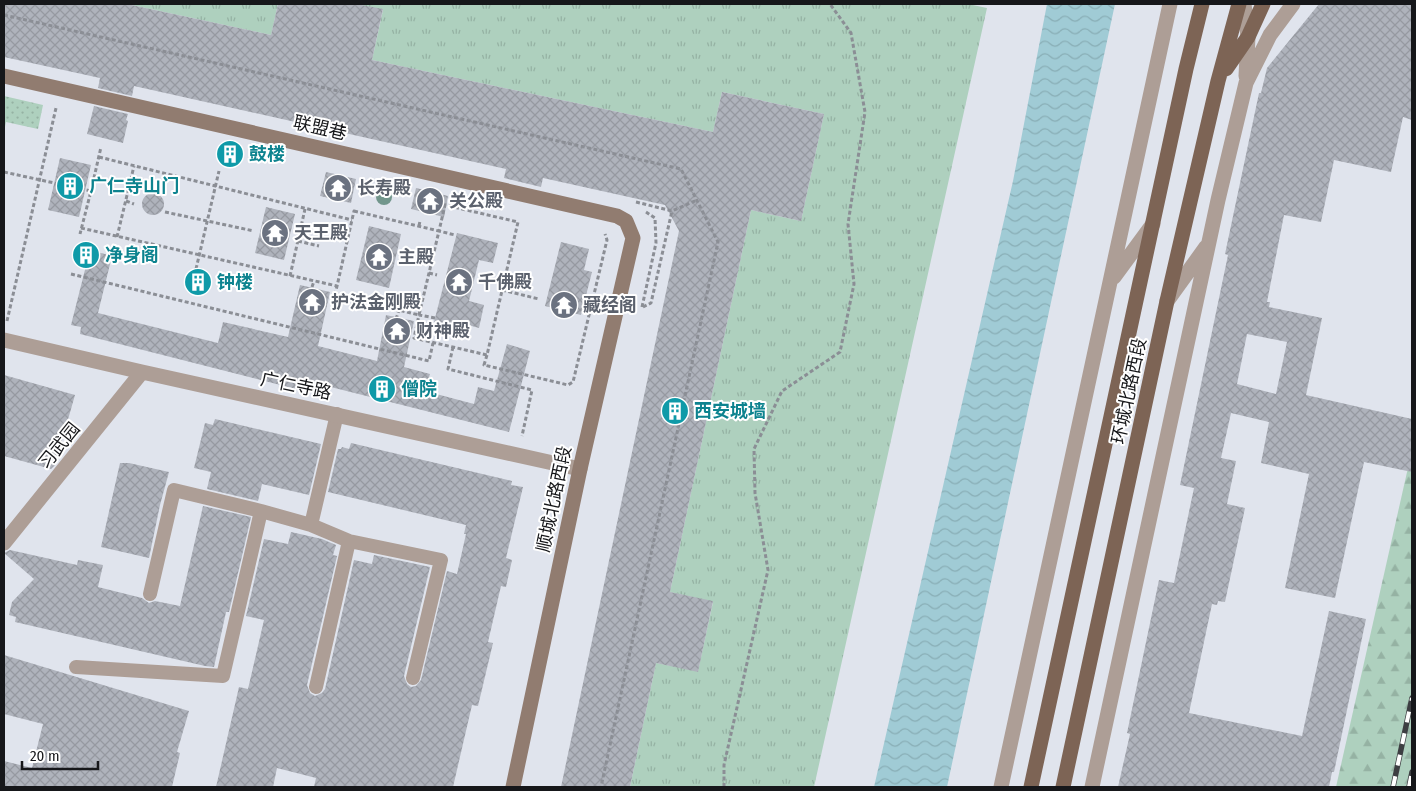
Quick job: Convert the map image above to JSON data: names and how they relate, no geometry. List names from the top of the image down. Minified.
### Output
{"streets":{"main road":["环城北路西段"],"street":["联盟巷","广仁寺路","习武园","顺城北路西段"]},"crossings":[["联盟巷","顺城北路西段"],["广仁寺路","习武园"],["广仁寺路","顺城北路西段"]],"places":{"building":["鼓楼","广仁寺山门","净身阁","钟楼","僧院","西安城墙"],"temple":["长寿殿","关公殿","天王殿","主殿","千佛殿","护法金刚殿","藏经阁","财神殿"]},"scale_bar":"20 m"}
